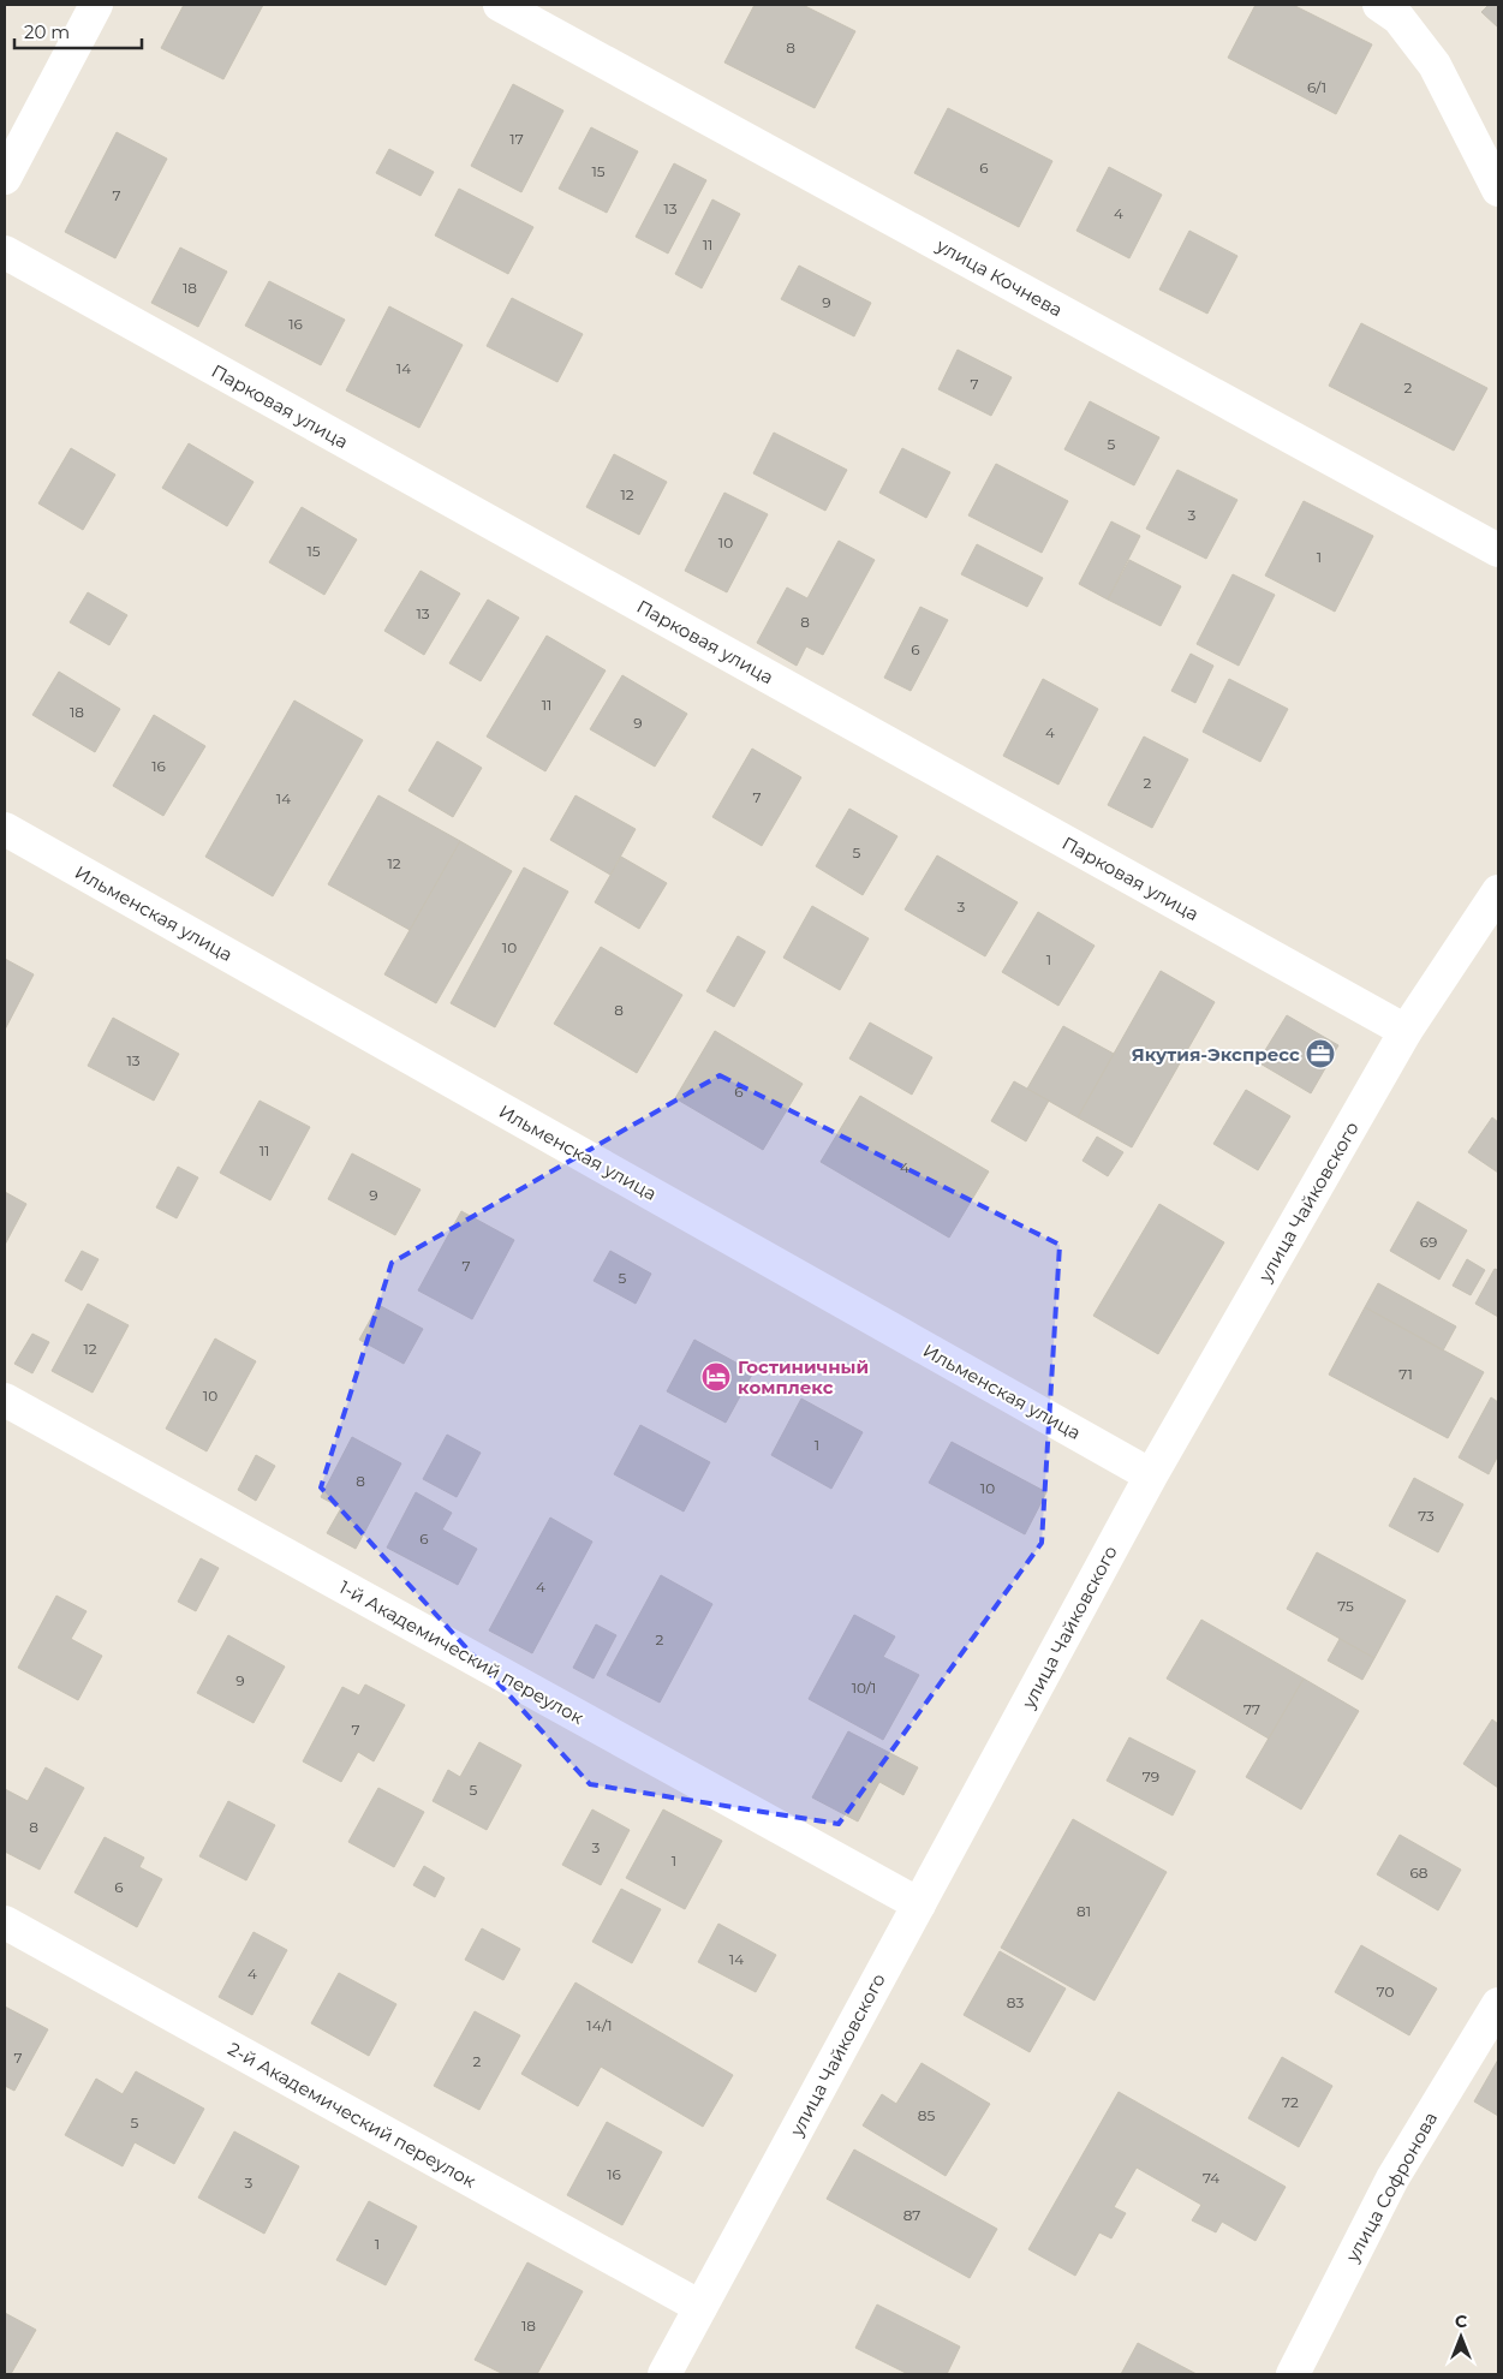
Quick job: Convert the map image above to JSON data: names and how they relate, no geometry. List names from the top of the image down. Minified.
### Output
{"streets":{"street":["улица Кочнева","Парковая улица","Ильменская улица","улица Чайковского","1-й Академический переулок","2-й Академический переулок","улица Софронова"]},"crossings":[["Парковая улица","улица Чайковского"],["Ильменская улица","улица Чайковского"],["улица Чайковского","1-й Академический переулок"],["улица Чайковского","2-й Академический переулок"]],"places":{"office":["Якутия-Экспресс"],"hotel":["Гостиничный комплекс"]},"house_numbers":["8","6/1","17","6","15","7","13","4","11","18","9","16","14","7","2","5","12","3","10","15","1","13","8","6","11","18","9","4","16","2","7","14","5","12","3","10","1","8","13","6","11","4","9","69","7","5","12","71","10","1","8","10","73","6","4","75","2","9","10/1","77","7","79","5","8","3","1","68","6","81","14","4","70","83","14/1","7","2","72","85","5","16","74","3","87","1","18"],"scale_bar":"20 m","north":"top"}
